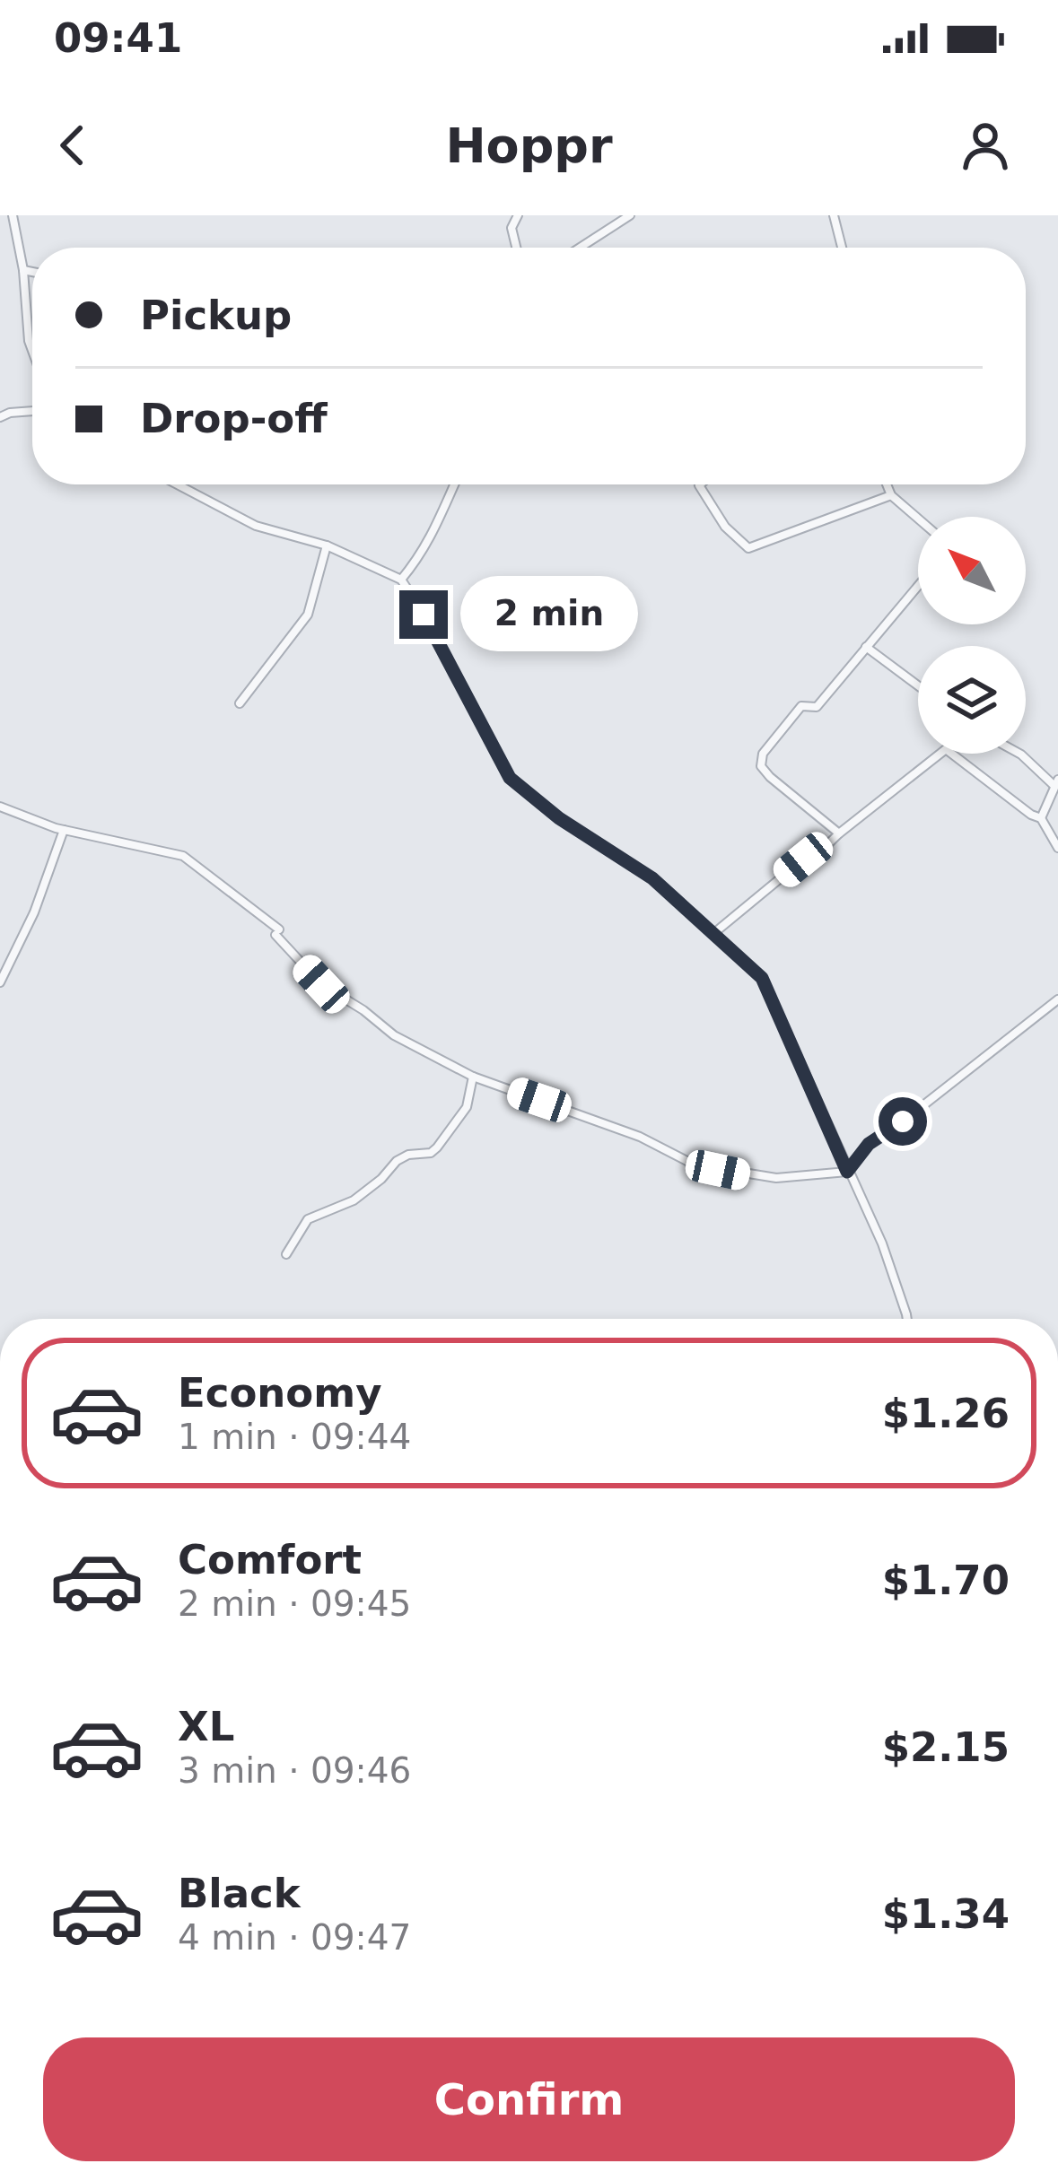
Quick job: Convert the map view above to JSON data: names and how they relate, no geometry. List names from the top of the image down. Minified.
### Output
{"north":"top left","page":{"status":"09:41","header":"Hoppr","banner":["Pickup","Drop-off"],"bubble":"2 min","list":[{"name":"Economy","note":"1 min · 09:44","value":"$1.26"},{"name":"Comfort","note":"2 min · 09:45","value":"$1.70"},{"name":"XL","note":"3 min · 09:46","value":"$2.15"},{"name":"Black","note":"4 min · 09:47","value":"$1.34"}],"buttons":"Confirm"}}
